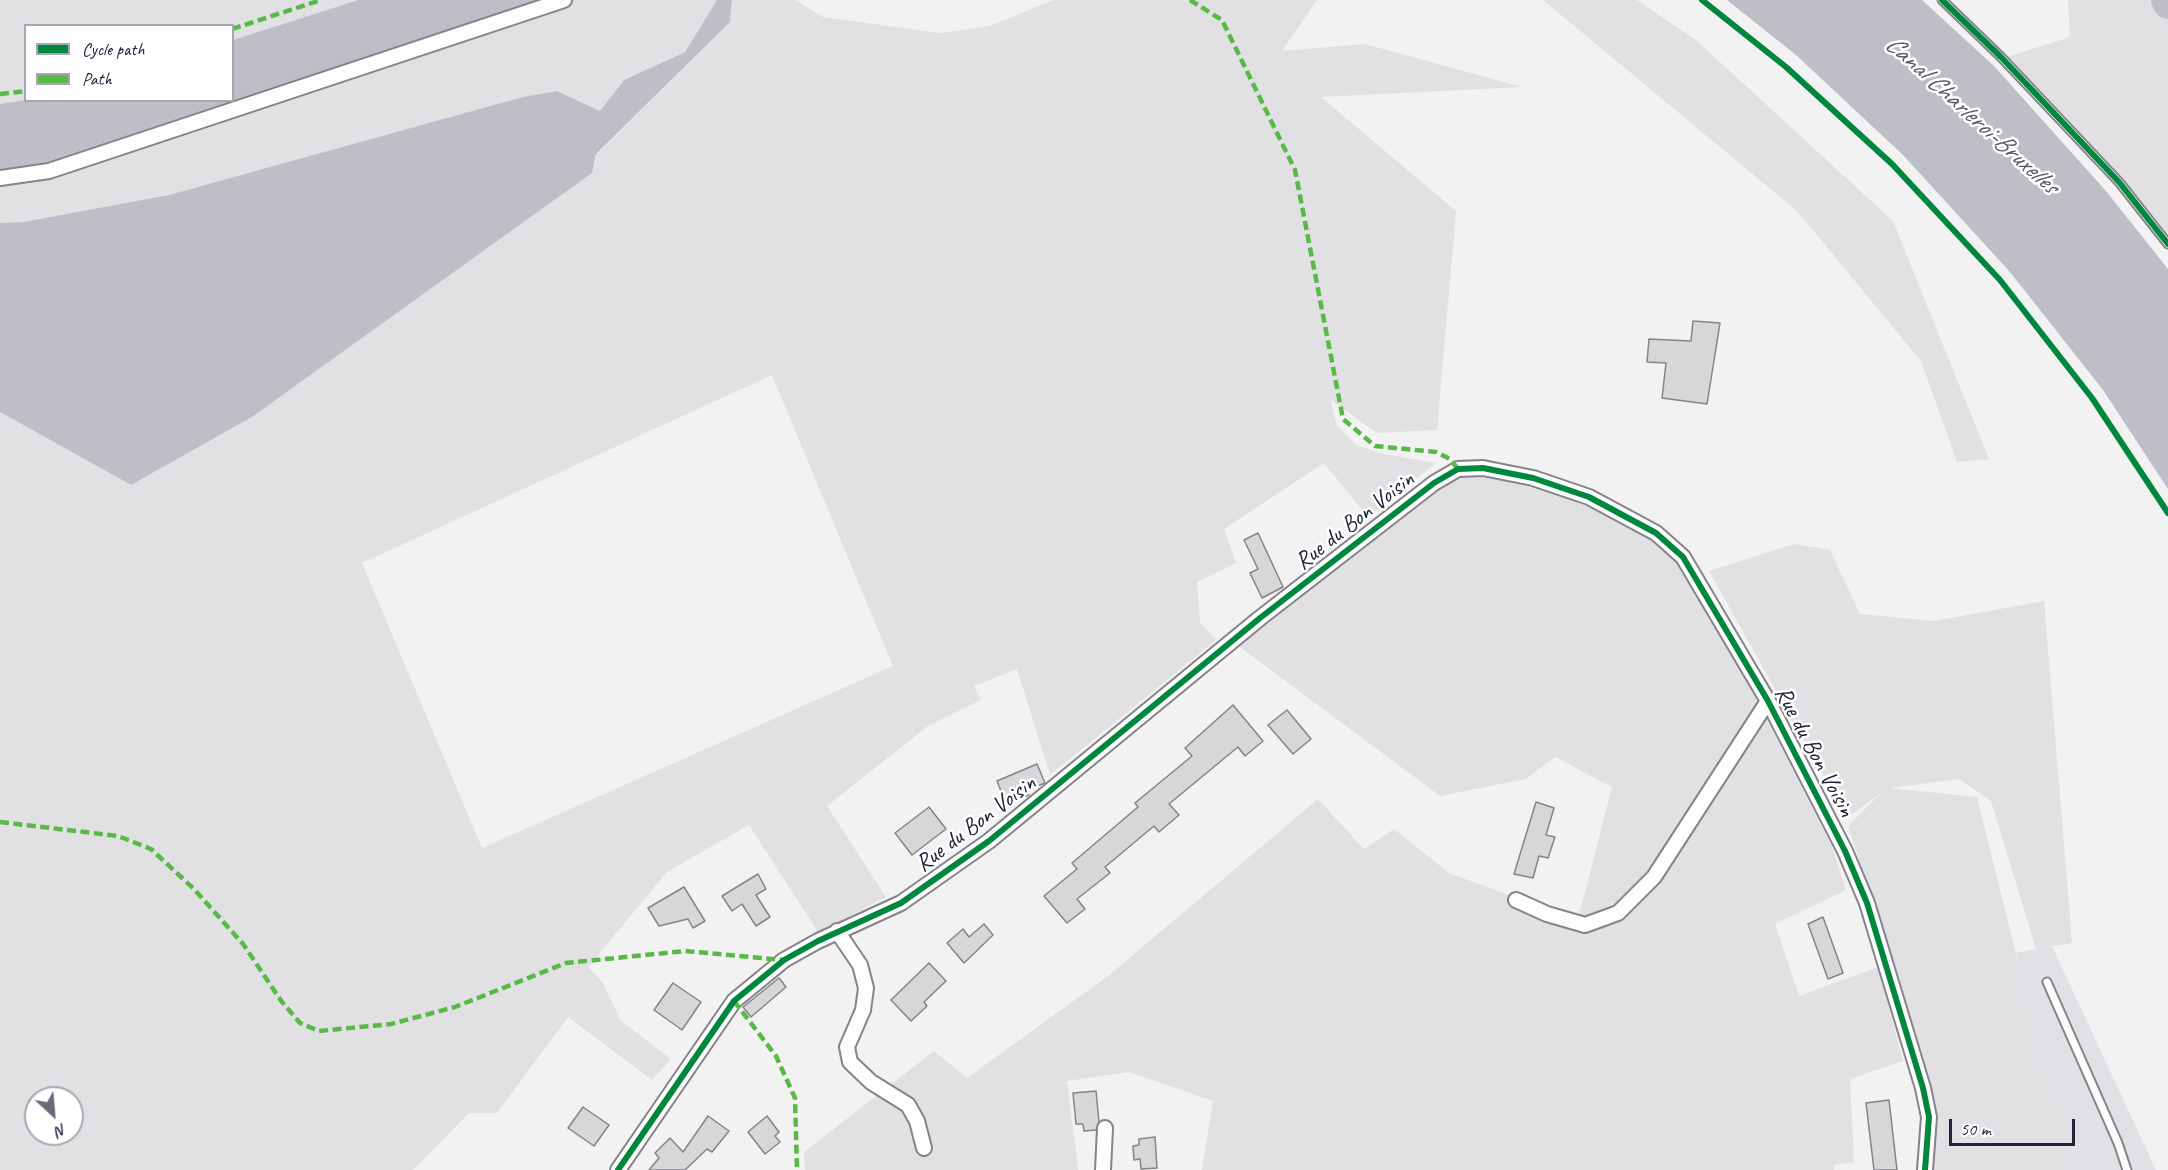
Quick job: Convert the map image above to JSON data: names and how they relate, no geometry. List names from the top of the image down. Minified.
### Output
{"streets":{"street":["Rue du Bon Voisin"]},"water":["Canal Charleroi-Bruxelles"],"legend":["Cycle path","Path"],"scale_bar":"50 m","north":"bottom right"}
